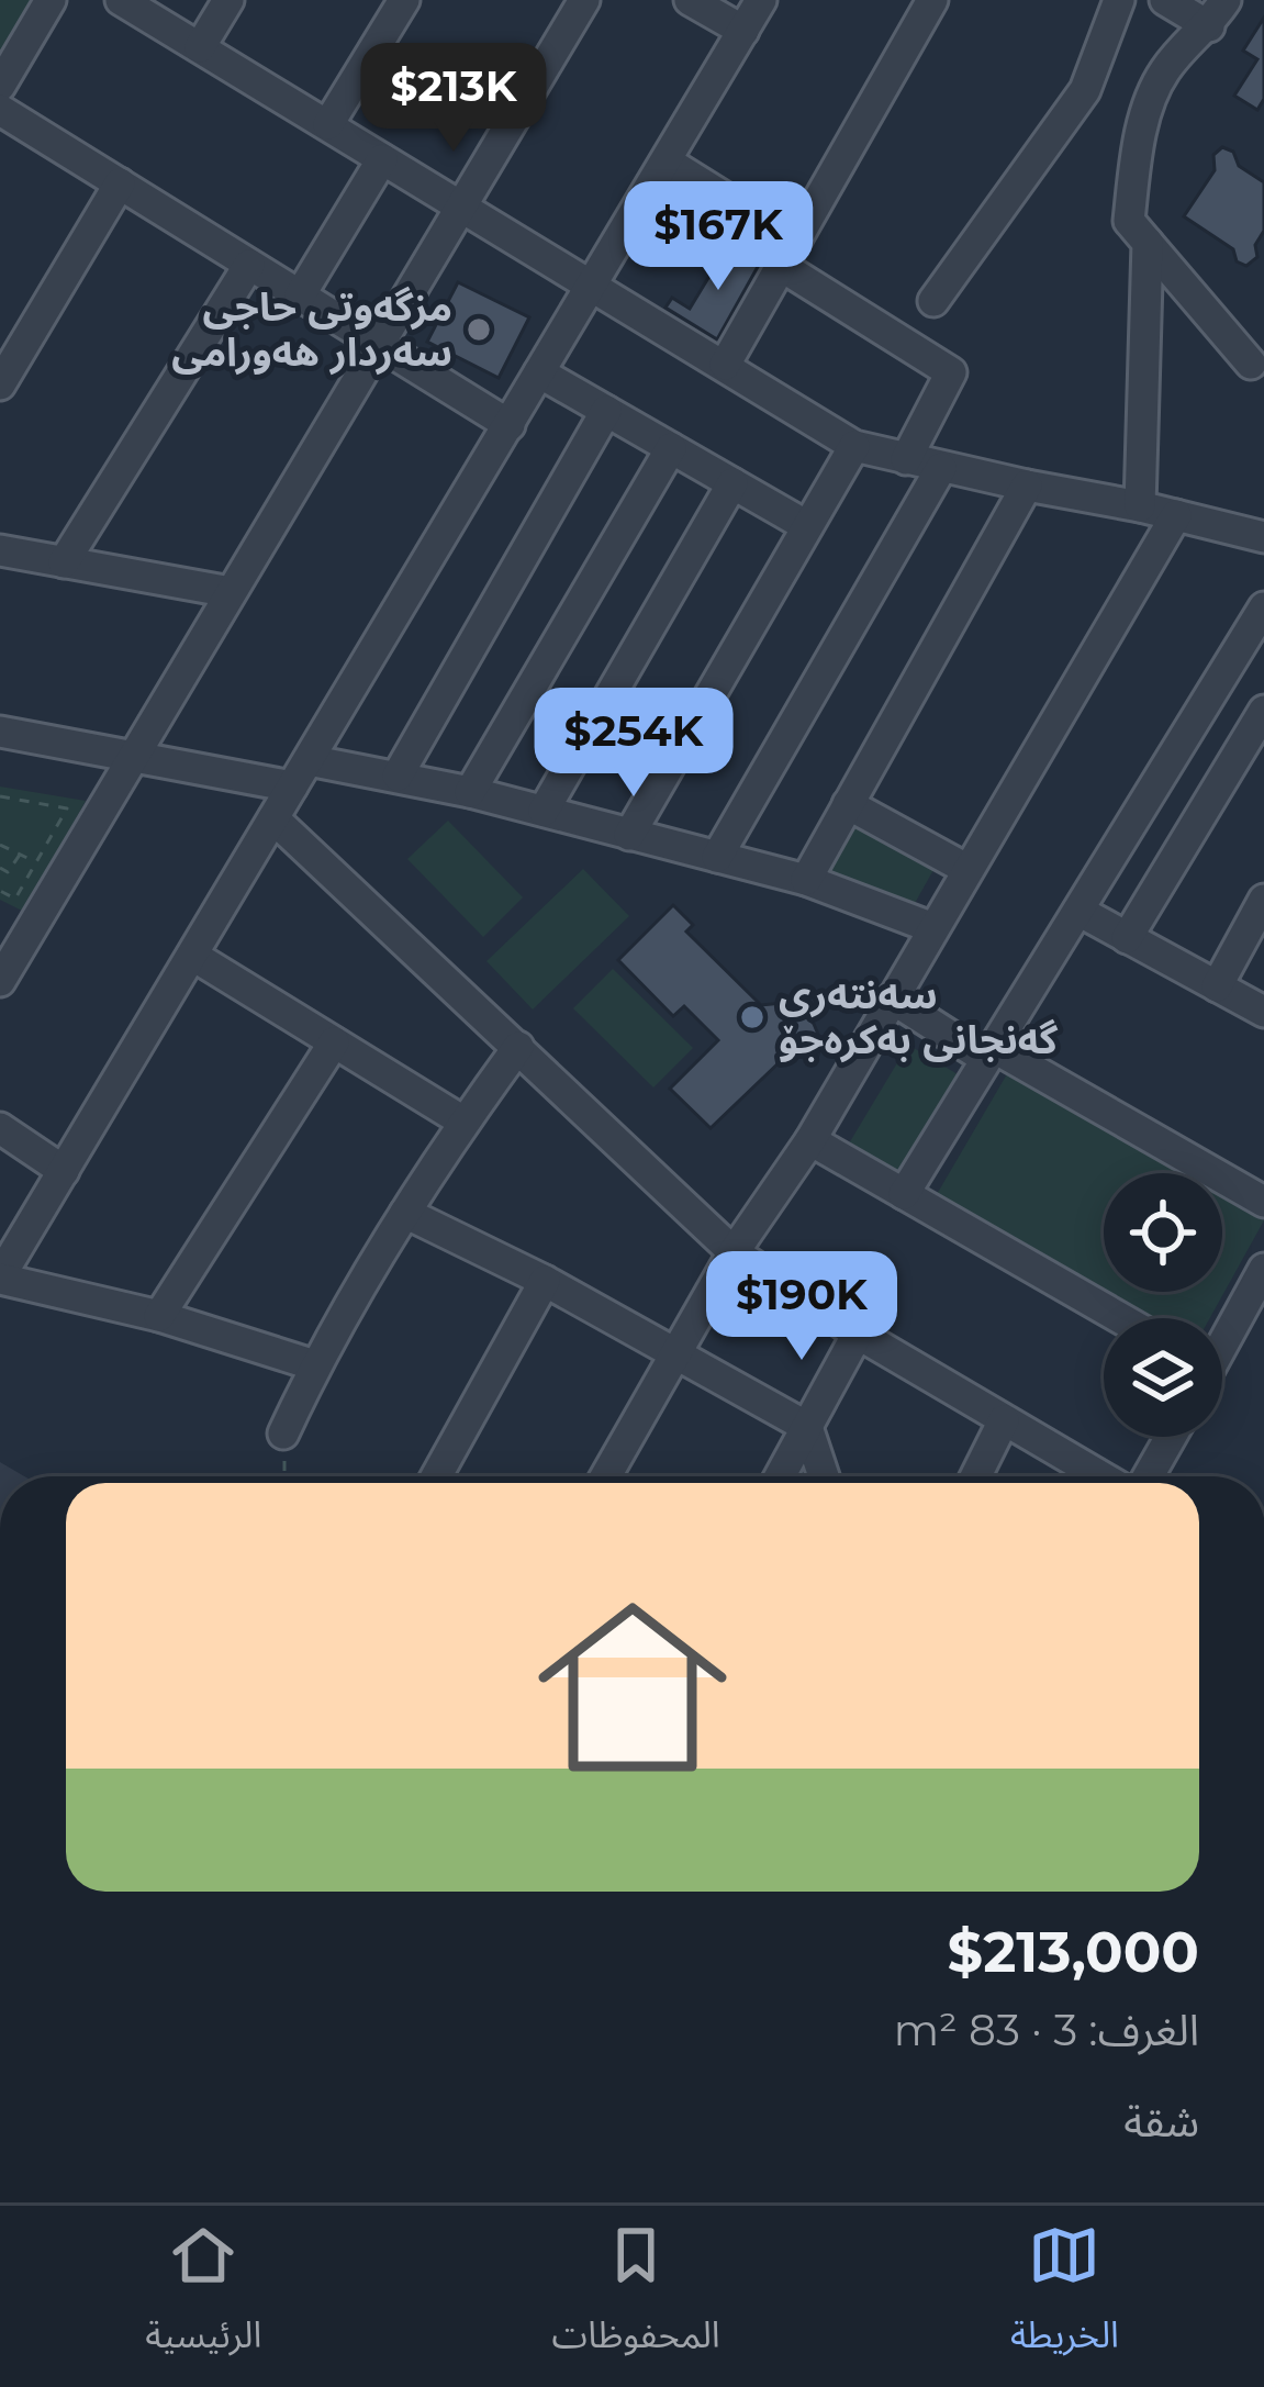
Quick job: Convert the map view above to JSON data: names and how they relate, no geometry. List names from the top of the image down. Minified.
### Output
{"places":["مزگەوتی حاجی سەردار هەورامی","سەنتەری گەنجانی بەکرەجۆ"],"page":{"price":["$213K","$167K","$254K","$190K"],"list":[{"name":"$213,000","note":"الغرف: 3 · 83 m² · شقة"}],"tabs":["الخريطة","المحفوظات","الرئيسية"]}}
